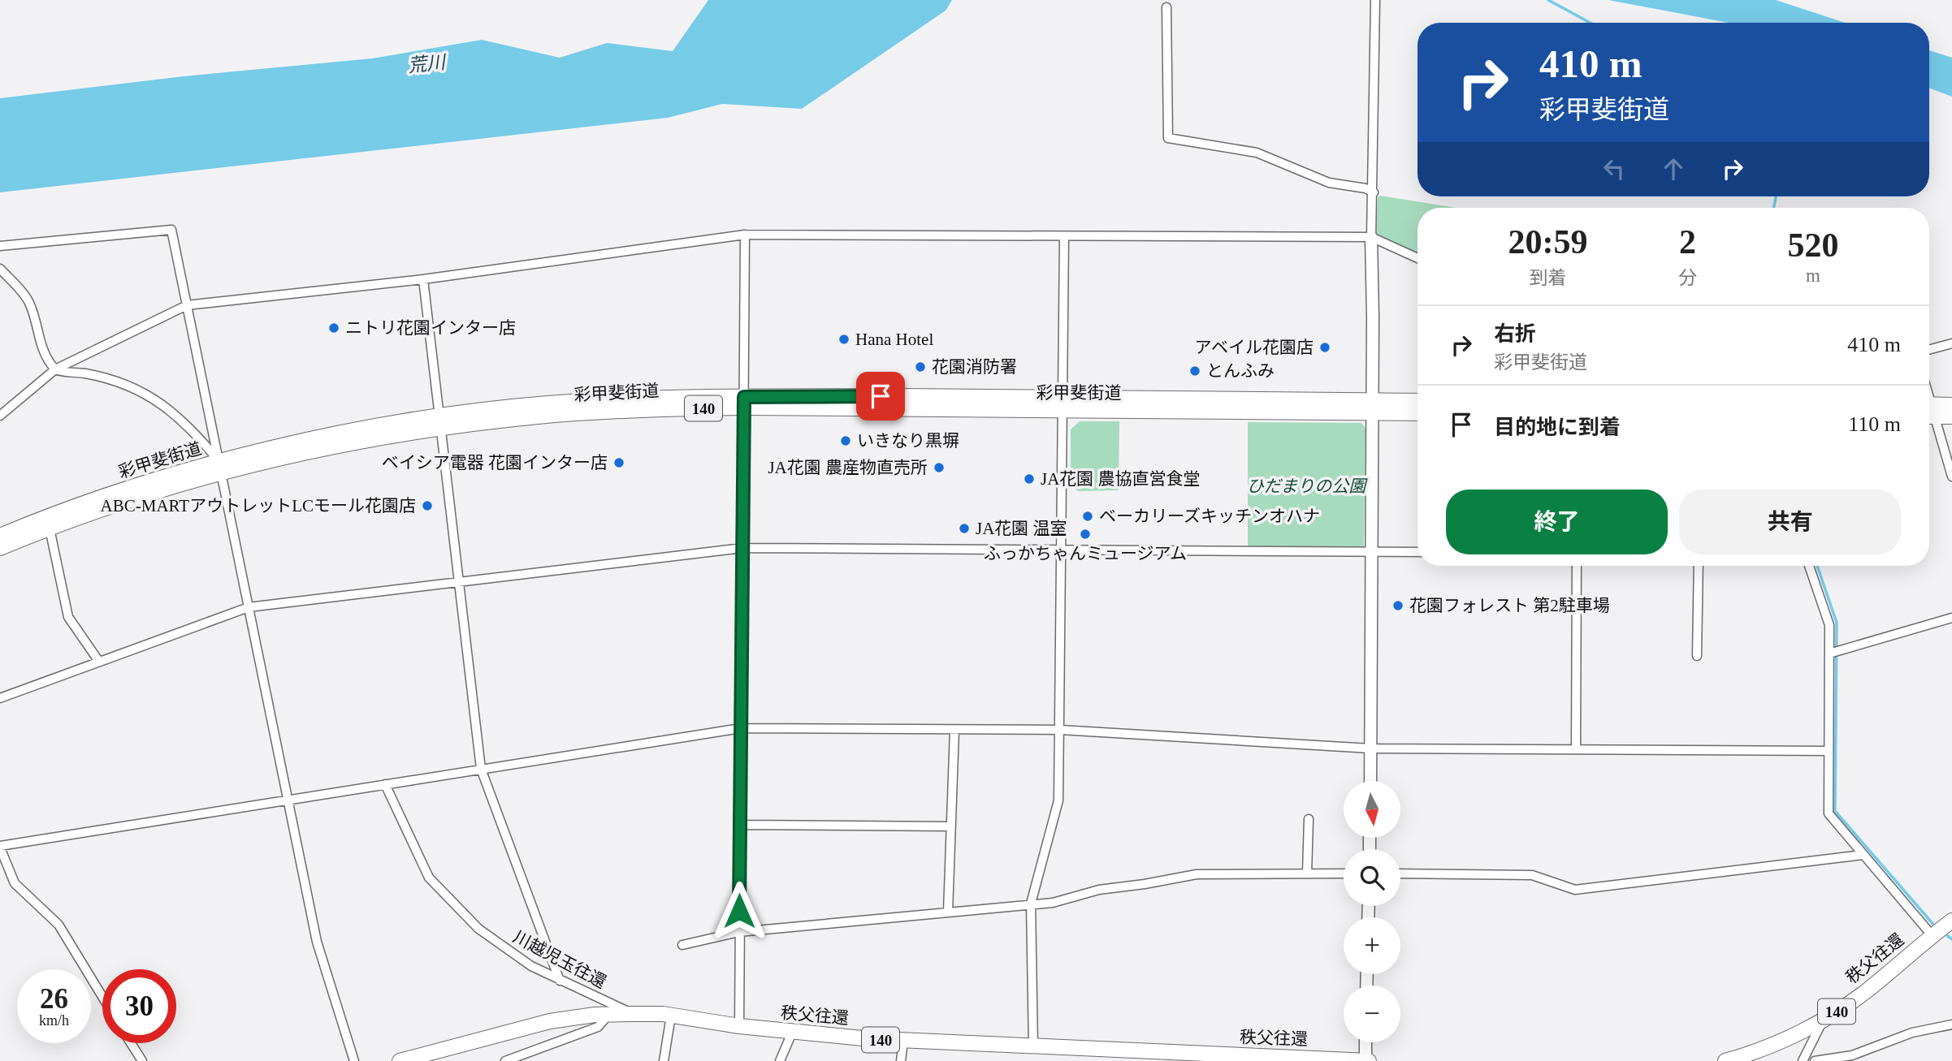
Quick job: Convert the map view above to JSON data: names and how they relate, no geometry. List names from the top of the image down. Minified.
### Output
{"streets":{"highway":["彩甲斐街道","140","秩父往還"],"street":["川越児玉往還"]},"crossings":[["秩父往還","川越児玉往還"]],"water":["荒川"],"parks":["ひだまりの公園"],"places":["ニトリ花園インター店","Hana Hotel","アベイル花園店","花園消防署","とんふみ","いきなり黒塀","ベイシア電器 花園インター店","JA花園 農産物直売所","JA花園 農協直営食堂","ABC-MARTアウトレットLCモール花園店","ベーカリーズキッチンオハナ","JA花園 温室","ふっかちゃんミュージアム","花園フォレスト 第2駐車場"],"north":"bottom","page":{"turn":["410 m","彩甲斐街道"],"eta":["20:59","到着","2","分","520","m"],"list":[{"name":"右折","note":"彩甲斐街道","value":"410 m"},{"name":"目的地に到着","value":"110 m"}],"buttons":["終了","共有"],"map_buttons":["+","−"],"speed":"26 km/h","limit":"30"}}
